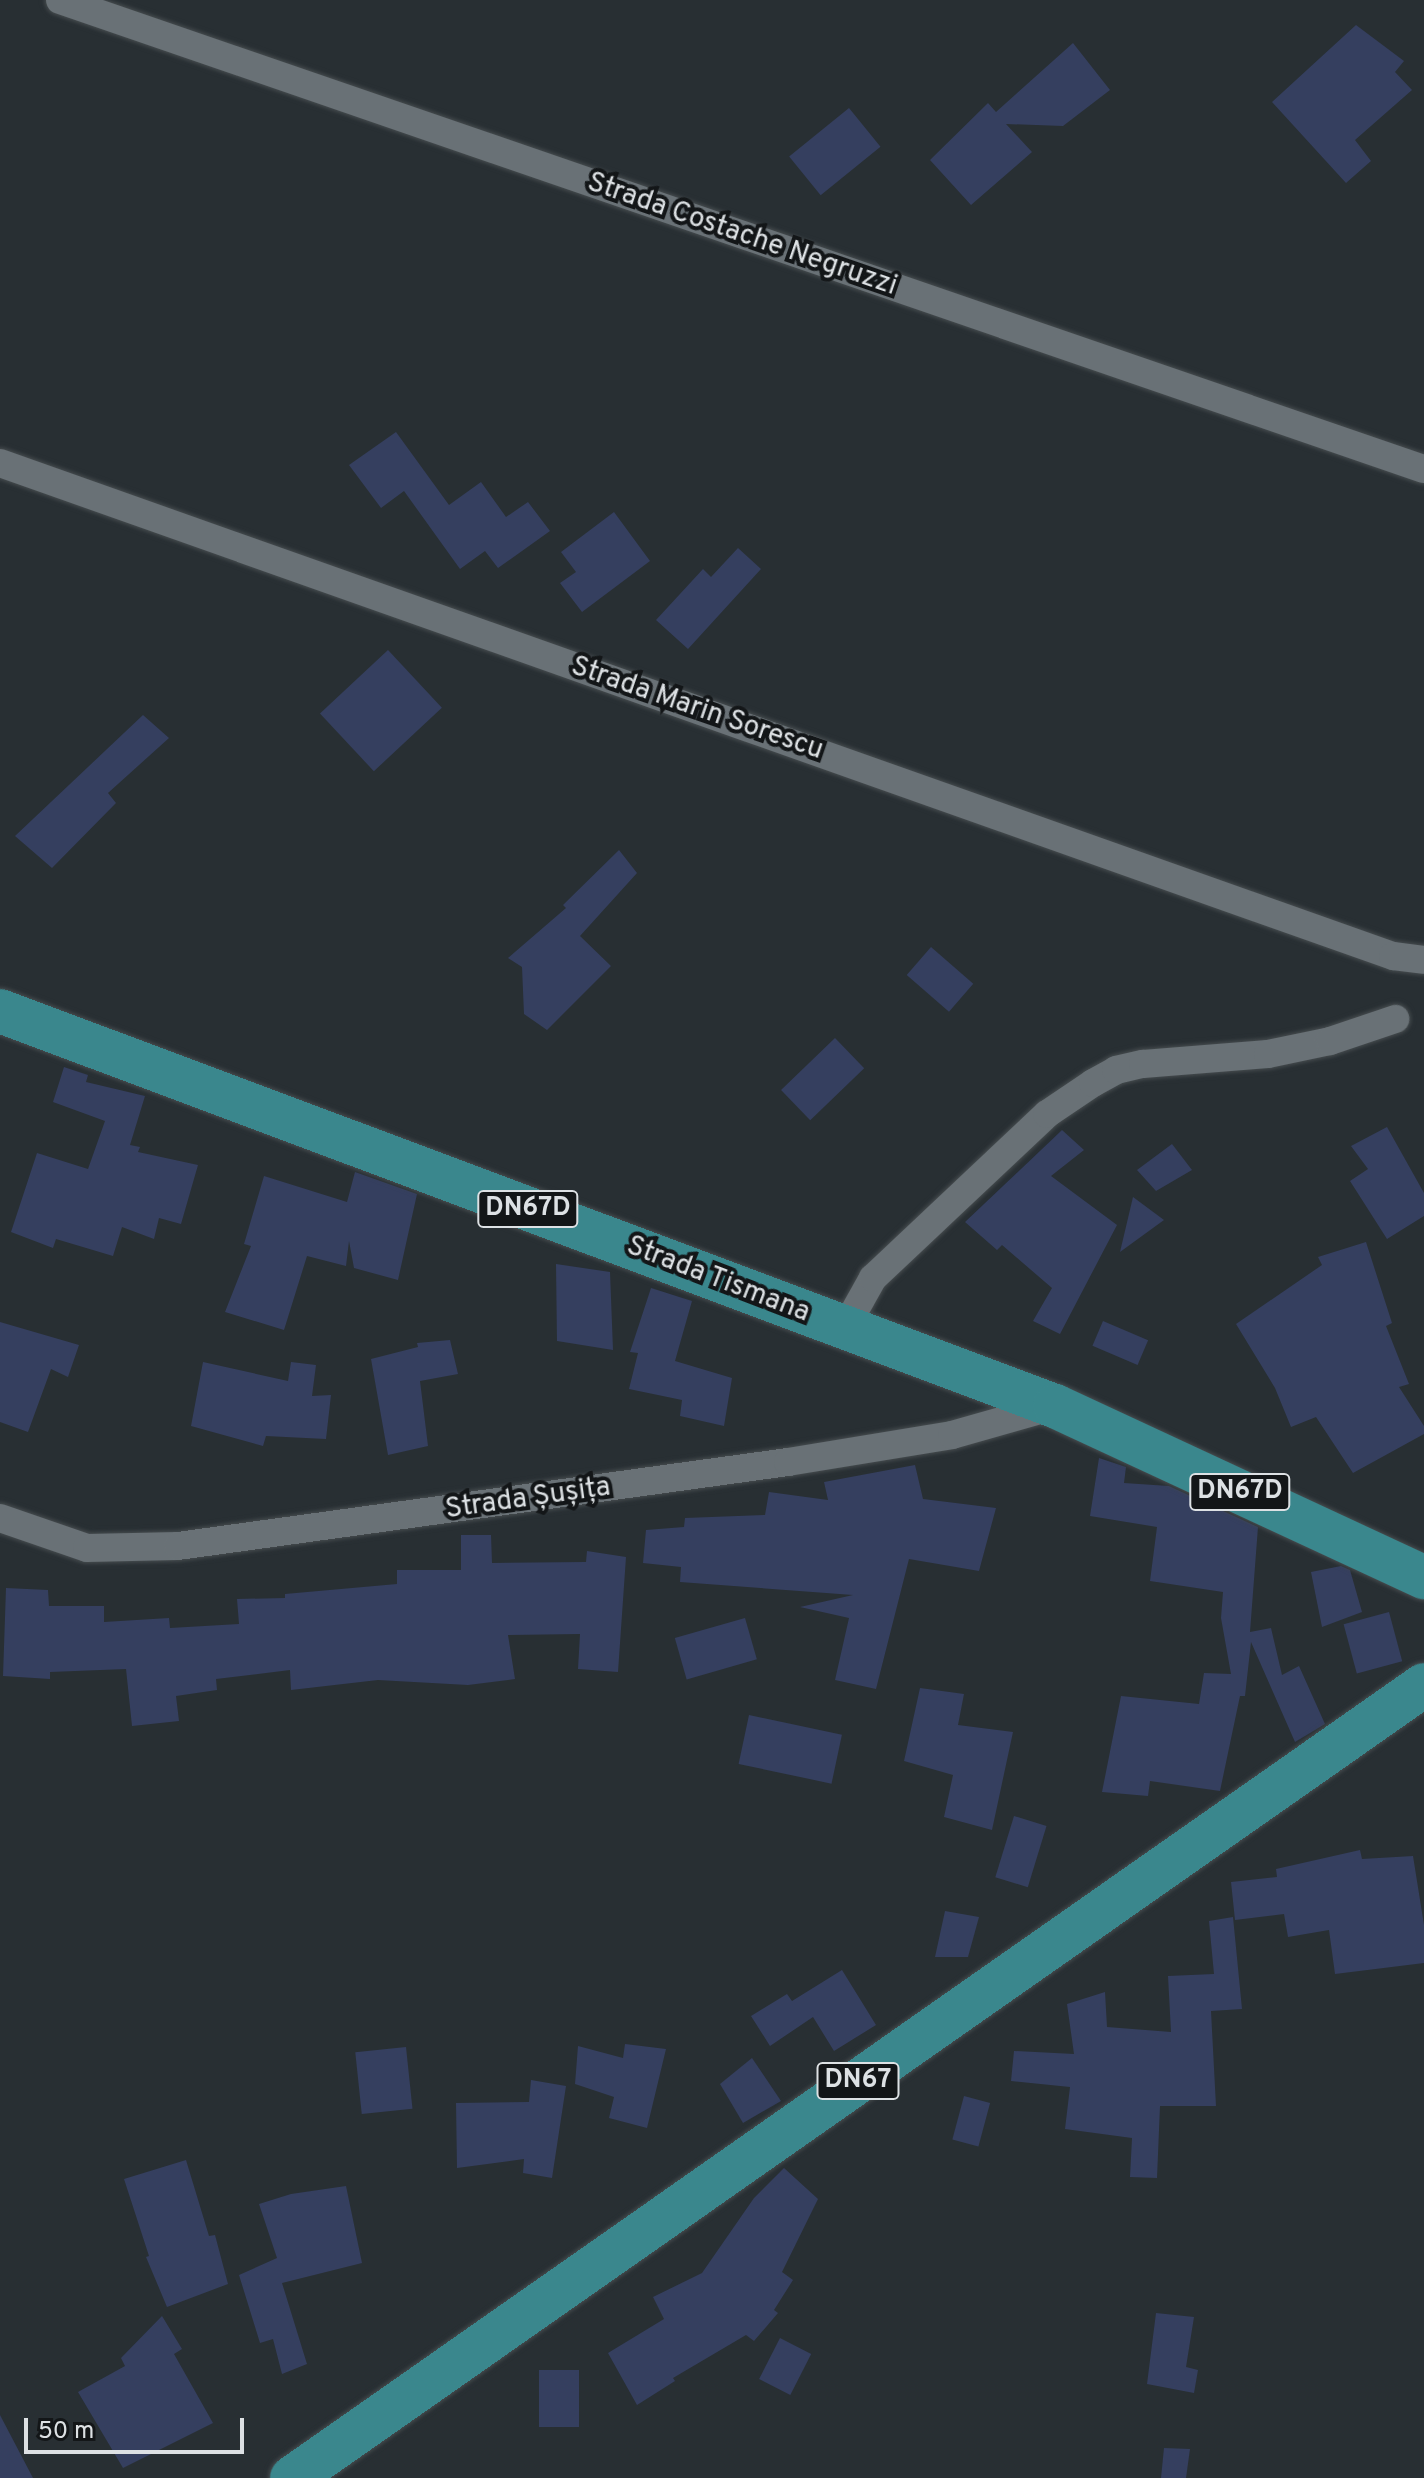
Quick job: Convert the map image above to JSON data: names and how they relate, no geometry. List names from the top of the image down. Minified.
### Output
{"streets":{"main road":["DN67D","Strada Tismana","DN67"],"street":["Strada Costache Negruzzi","Strada Marin Sorescu","Strada Șușița"]},"crossings":[["Strada Tismana","Strada Șușița"]],"scale_bar":"50 m"}
